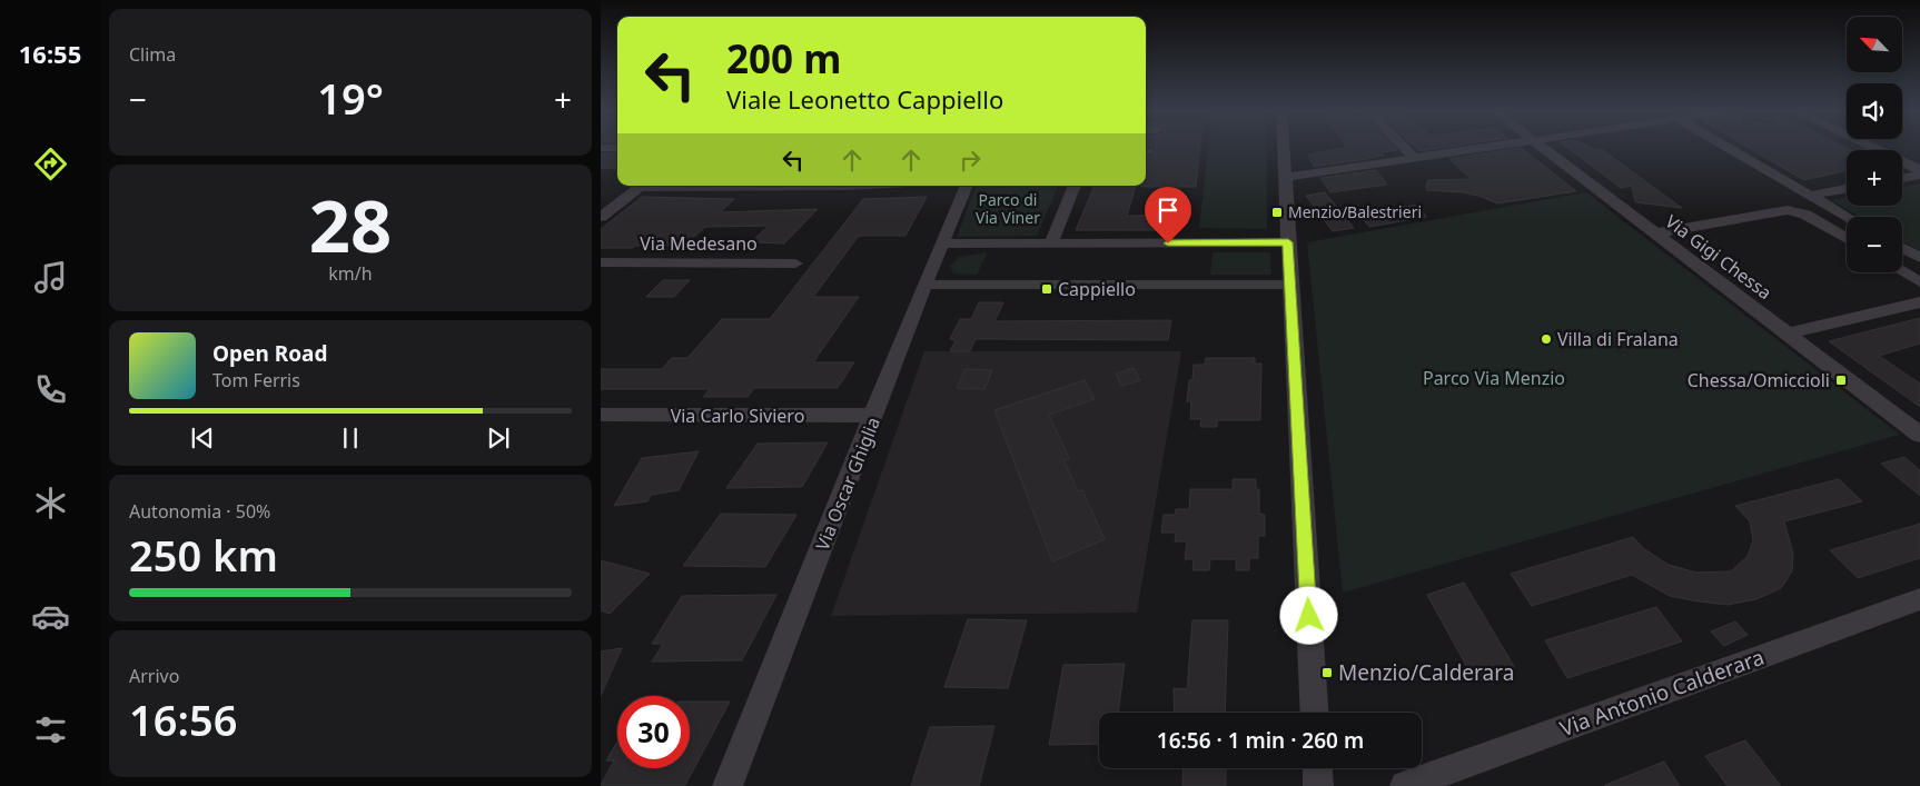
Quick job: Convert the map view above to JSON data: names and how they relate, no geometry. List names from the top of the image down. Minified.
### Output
{"streets":{"street":["Via Medesano","Via Gigi Chessa","Via Carlo Siviero","Via Oscar Ghiglia","Via Antonio Calderara"]},"crossings":[["Via Carlo Siviero","Via Oscar Ghiglia"]],"parks":["Parco di Via Viner","Parco Via Menzio"],"places":{"transit":["Menzio/Balestrieri","Cappiello","Chessa/Omiccioli","Menzio/Calderara"],"other":["Villa di Fralana"]},"north":"top left","page":{"tabs":"16:55","tile":["Clima",["28","km/h"],["Autonomia · 50%","250 km"],["Arrivo","16:56"]],"map_buttons":["+","−"],"turn":["200 m","Viale Leonetto Cappiello"],"heat":["−","19°","+"],"song":["Open Road","Tom Ferris"],"limit":"30","trip":"16:56 · 1 min · 260 m"}}
